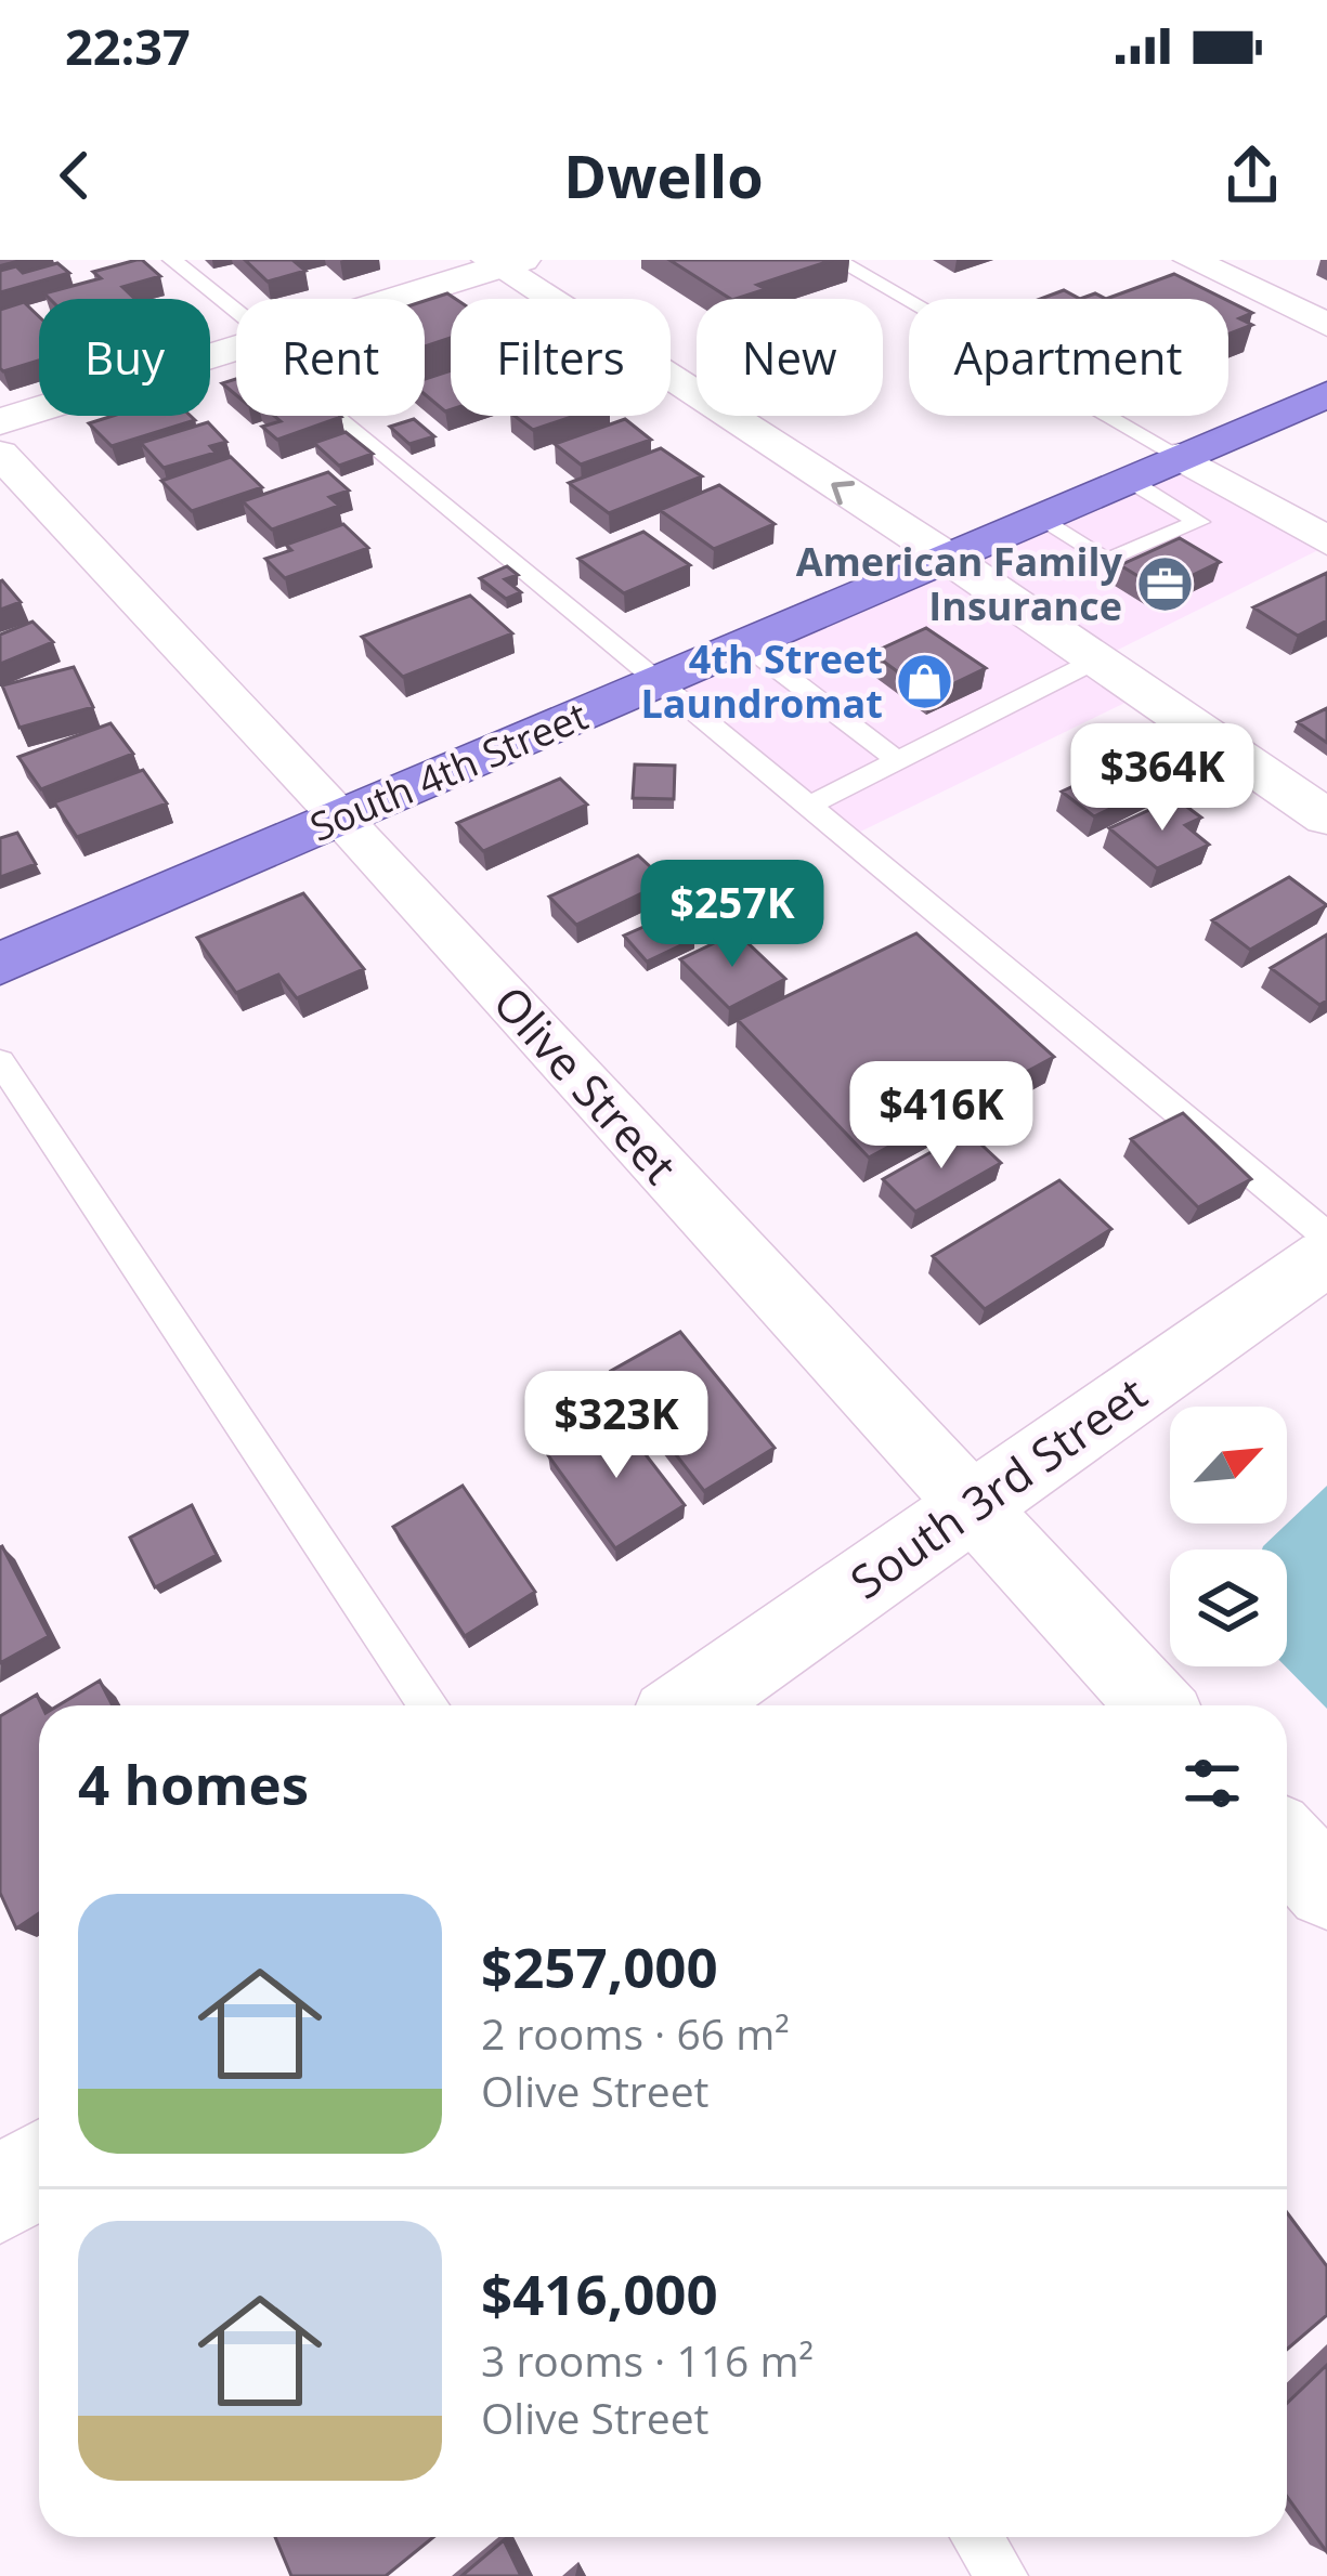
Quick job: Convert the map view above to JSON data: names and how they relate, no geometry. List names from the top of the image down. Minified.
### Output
{"streets":{"highway":["South 4th Street"],"street":["Olive Street","South 3rd Street"]},"crossings":[["South 4th Street","Olive Street"],["Olive Street","South 3rd Street"]],"places":{"office":["American Family Insurance"],"shop":["4th Street Laundromat"]},"north":"top right","page":{"status":"22:37","header":"Dwello","chip":["Buy","Rent","Filters","New","Apartment"],"price":["$364K","$257K","$416K","$323K"],"heading":"4 homes","list":[{"name":"$257,000","note":"2 rooms · 66 m² · Olive Street"},{"name":"$416,000","note":"3 rooms · 116 m² · Olive Street"}]}}
